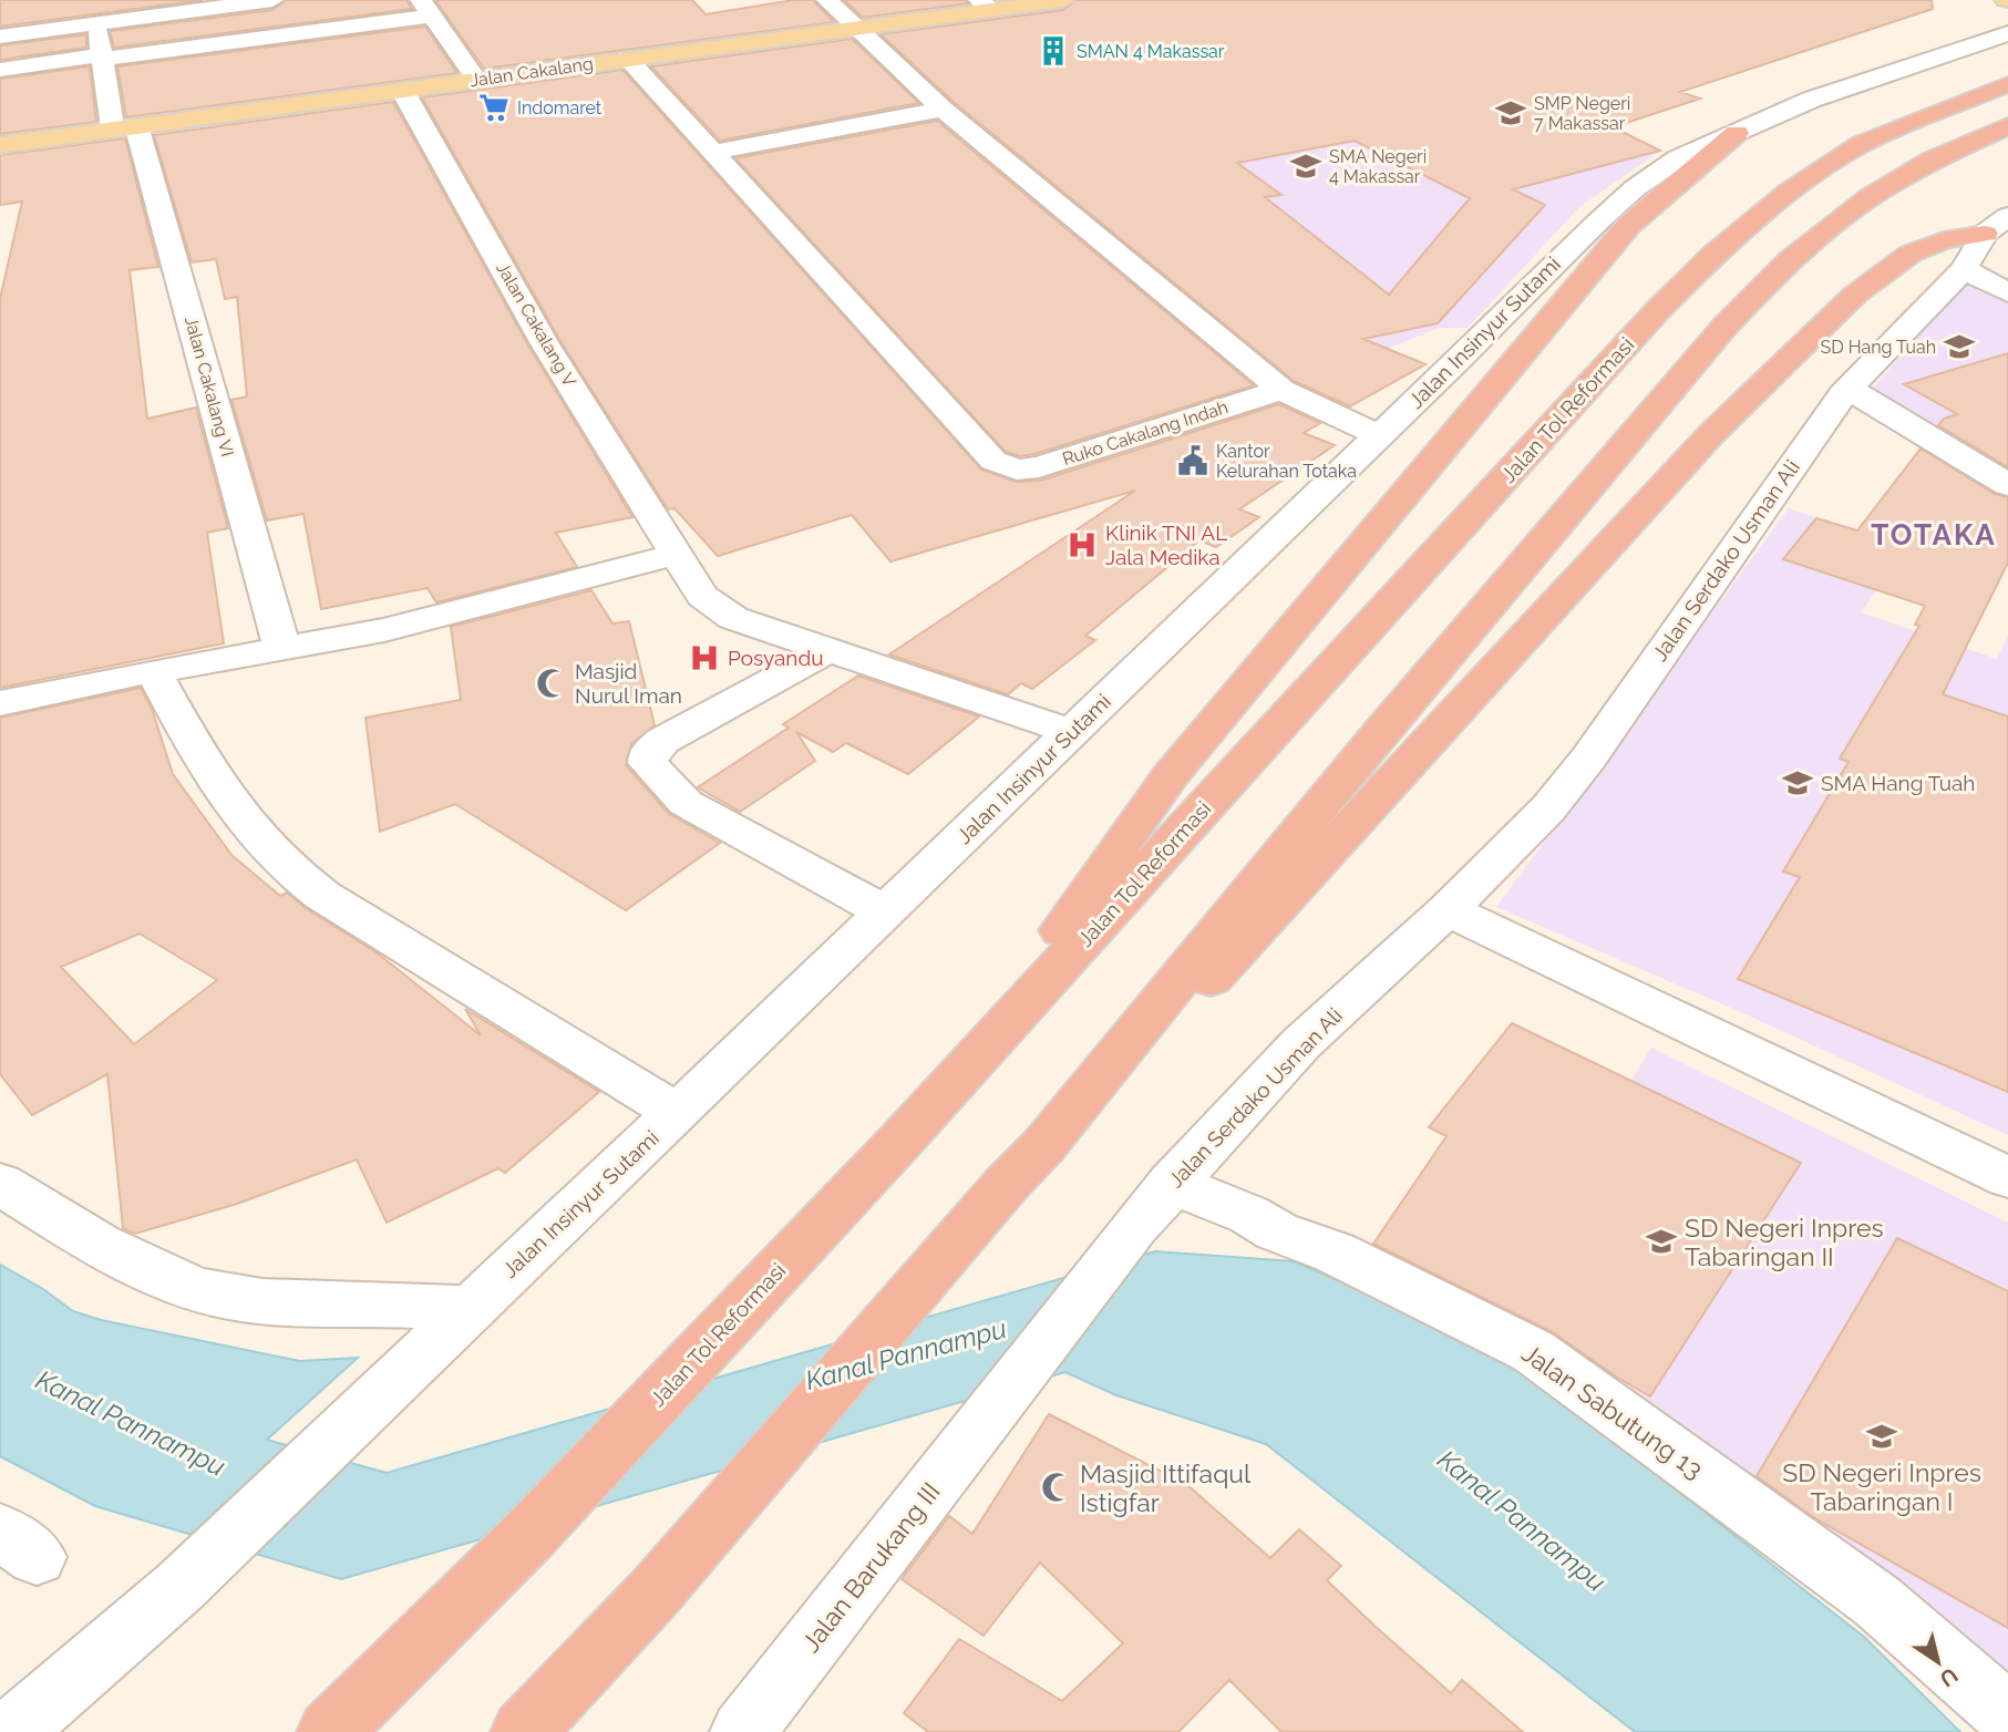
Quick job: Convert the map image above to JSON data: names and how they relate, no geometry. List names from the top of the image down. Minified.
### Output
{"streets":{"highway":["Jalan Tol Reformasi"],"main road":["Jalan Cakalang"],"street":["Jalan Cakalang V","Jalan Insinyur Sutami","Jalan Cakalang VI","Ruko Cakalang Indah","Jalan Serdako Usman Ali","Jalan Sabutung 13","Jalan Barukang III"]},"crossings":[["Jalan Cakalang","Jalan Cakalang V"],["Jalan Cakalang","Jalan Cakalang VI"],["Jalan Cakalang","Ruko Cakalang Indah"],["Jalan Cakalang V","Jalan Insinyur Sutami"],["Jalan Serdako Usman Ali","Jalan Sabutung 13"],["Jalan Serdako Usman Ali","Jalan Barukang III"]],"districts":["TOTAKA"],"water":["Kanal Pannampu"],"places":{"building":["SMAN 4 Makassar"],"supermarket":["Indomaret"],"school or university":["SMP Negeri 7 Makassar","SMA Negeri 4 Makassar","SD Hang Tuah","SMA Hang Tuah","SD Negeri Inpres Tabaringan II","SD Negeri Inpres Tabaringan I"],"public building":["Kantor Kelurahan Totaka"],"hospital":["Klinik TNI AL Jala Medika","Posyandu"],"mosque":["Masjid Nurul Iman","Masjid Ittifaqul Istigfar"]},"north":"bottom right"}
